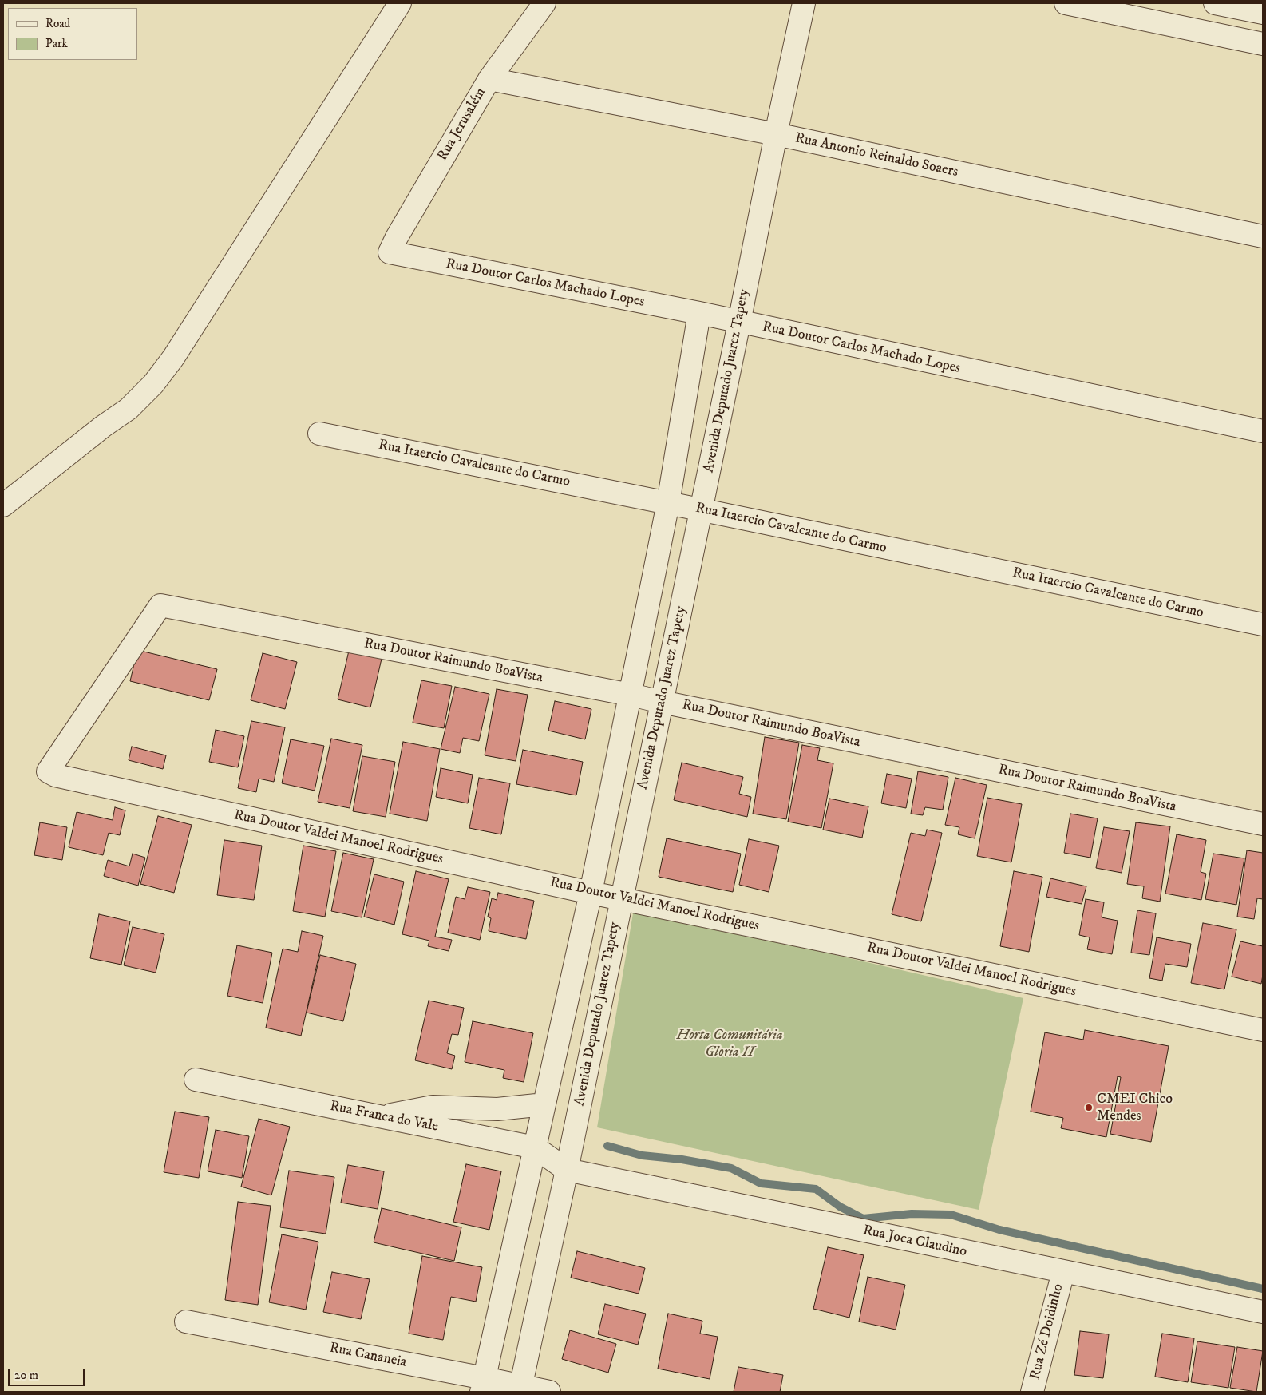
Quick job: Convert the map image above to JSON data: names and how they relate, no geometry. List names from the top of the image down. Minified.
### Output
{"streets":{"street":["Rua Jerusalém","Rua Antonio Reinaldo Soaers","Rua Doutor Carlos Machado Lopes","Avenida Deputado Juarez Tapety","Rua Itaercio Cavalcante do Carmo","Rua Doutor Raimundo BoaVista","Rua Doutor Valdei Manoel Rodrigues","Rua Franca do Vale","Rua Joca Claudino","Rua Zé Doidinho","Rua Cananeia"]},"crossings":[["Rua Jerusalém","Rua Antonio Reinaldo Soaers"],["Rua Jerusalém","Rua Doutor Carlos Machado Lopes"],["Rua Antonio Reinaldo Soaers","Avenida Deputado Juarez Tapety"],["Rua Doutor Carlos Machado Lopes","Avenida Deputado Juarez Tapety"],["Avenida Deputado Juarez Tapety","Rua Itaercio Cavalcante do Carmo"],["Avenida Deputado Juarez Tapety","Rua Doutor Raimundo BoaVista"],["Avenida Deputado Juarez Tapety","Rua Doutor Valdei Manoel Rodrigues"],["Avenida Deputado Juarez Tapety","Rua Franca do Vale"],["Avenida Deputado Juarez Tapety","Rua Joca Claudino"],["Avenida Deputado Juarez Tapety","Rua Cananeia"],["Rua Doutor Raimundo BoaVista","Rua Doutor Valdei Manoel Rodrigues"],["Rua Franca do Vale","Rua Joca Claudino"],["Rua Joca Claudino","Rua Zé Doidinho"]],"parks":["Horta Comunitária Gloria II"],"places":["CMEI Chico Mendes"],"legend":["Road","Park"],"scale_bar":"20 m"}
